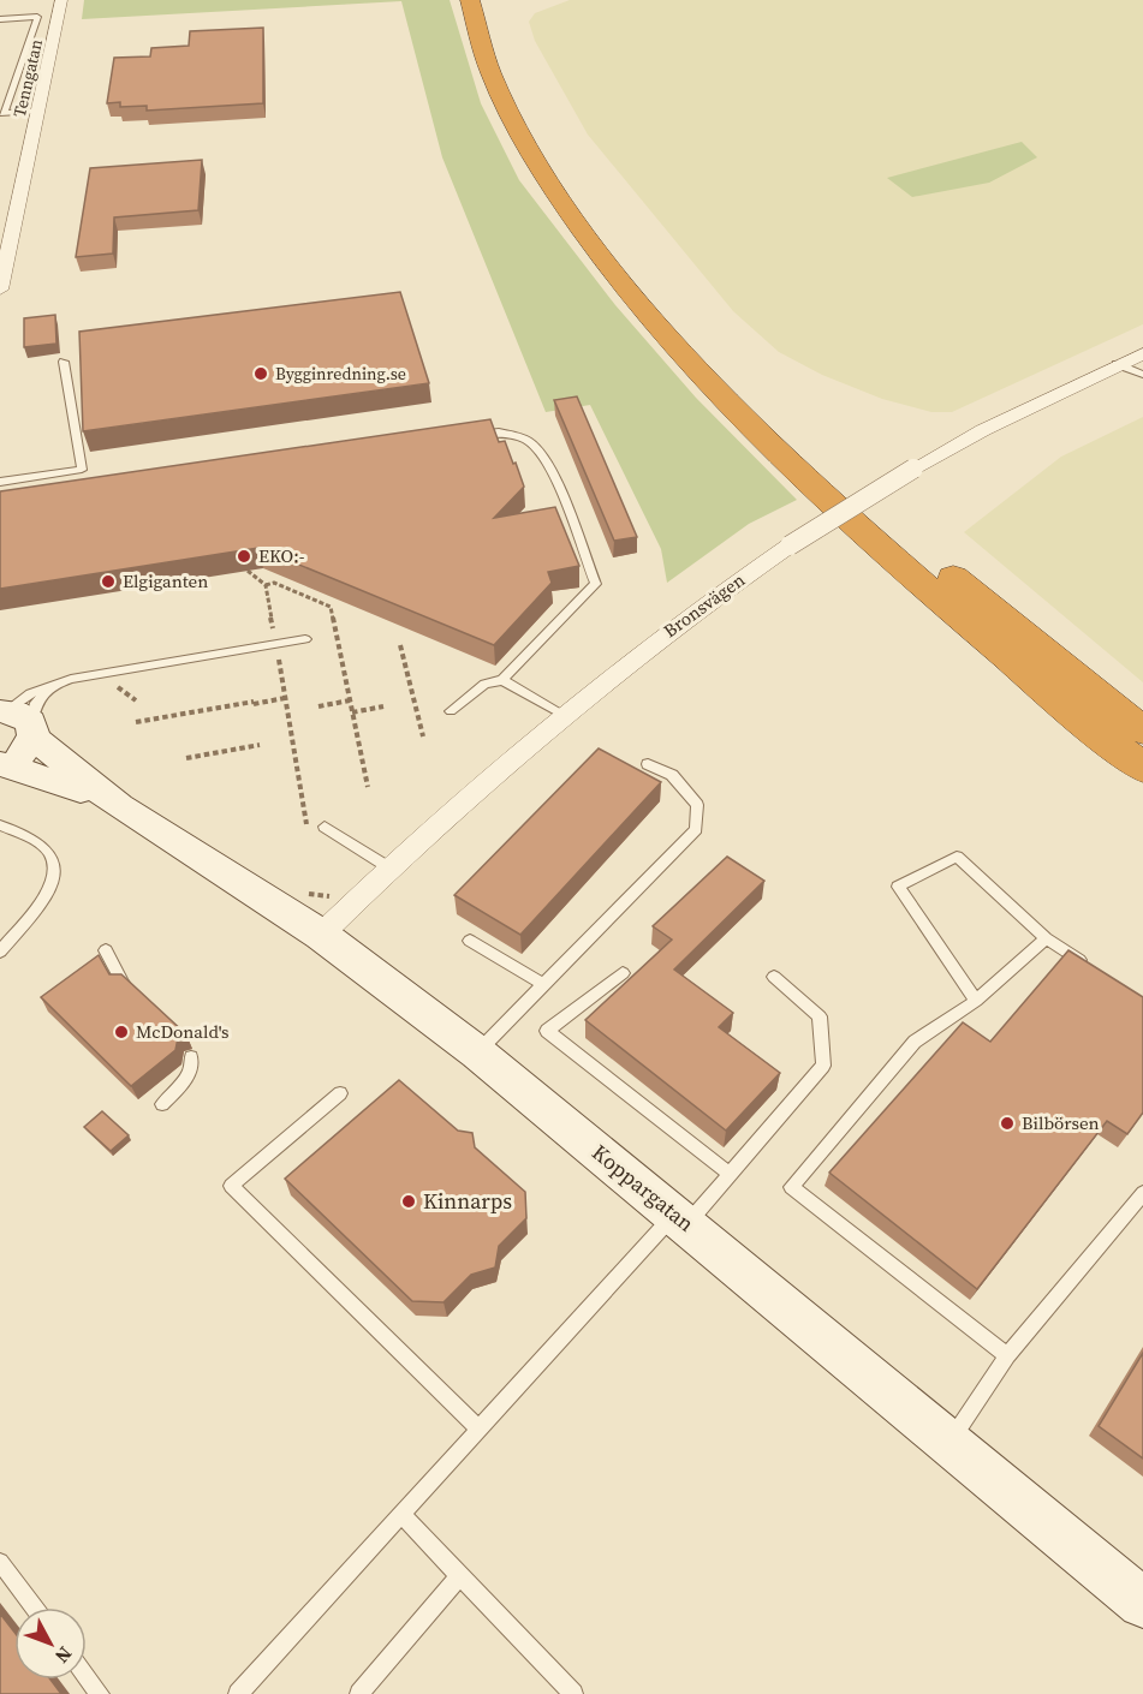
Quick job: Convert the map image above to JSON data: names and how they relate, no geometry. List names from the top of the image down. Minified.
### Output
{"streets":{"street":["Tenngatan","Bronsvägen","Koppargatan"]},"crossings":[["Bronsvägen","Koppargatan"]],"places":["Bygginredning.se","EKO:-","Elgiganten","McDonald's","Bilbörsen","Kinnarps"],"north":"bottom right"}
